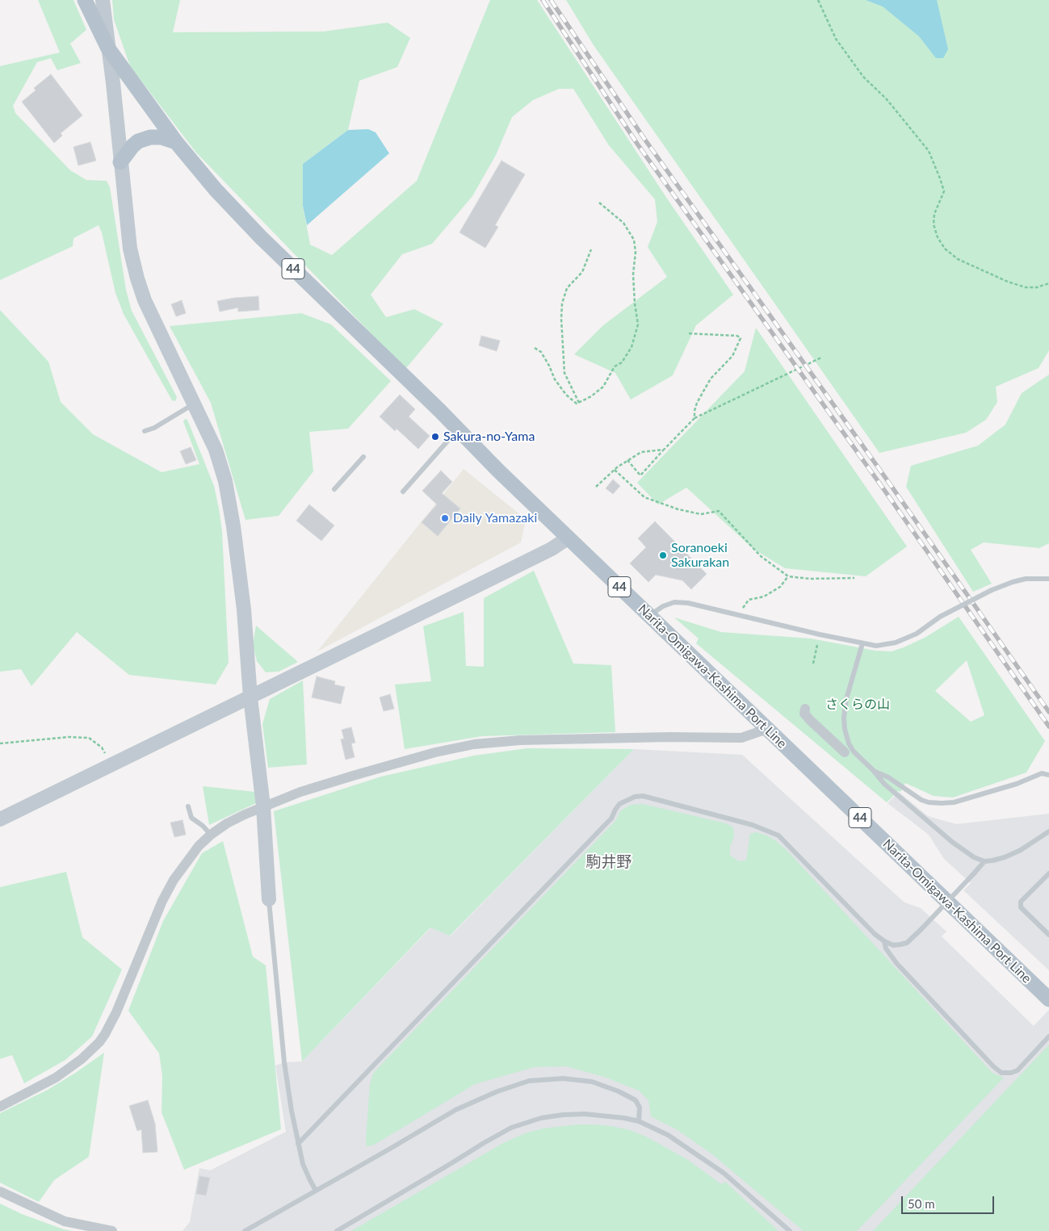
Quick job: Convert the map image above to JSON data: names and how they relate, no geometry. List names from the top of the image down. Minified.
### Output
{"streets":{"main road":["44","Narita-Omigawa-Kashima Port Line"]},"districts":["駒井野"],"parks":["さくらの山"],"places":["Sakura-no-Yama","Daily Yamazaki","Soranoeki Sakurakan"],"scale_bar":"50 m"}
